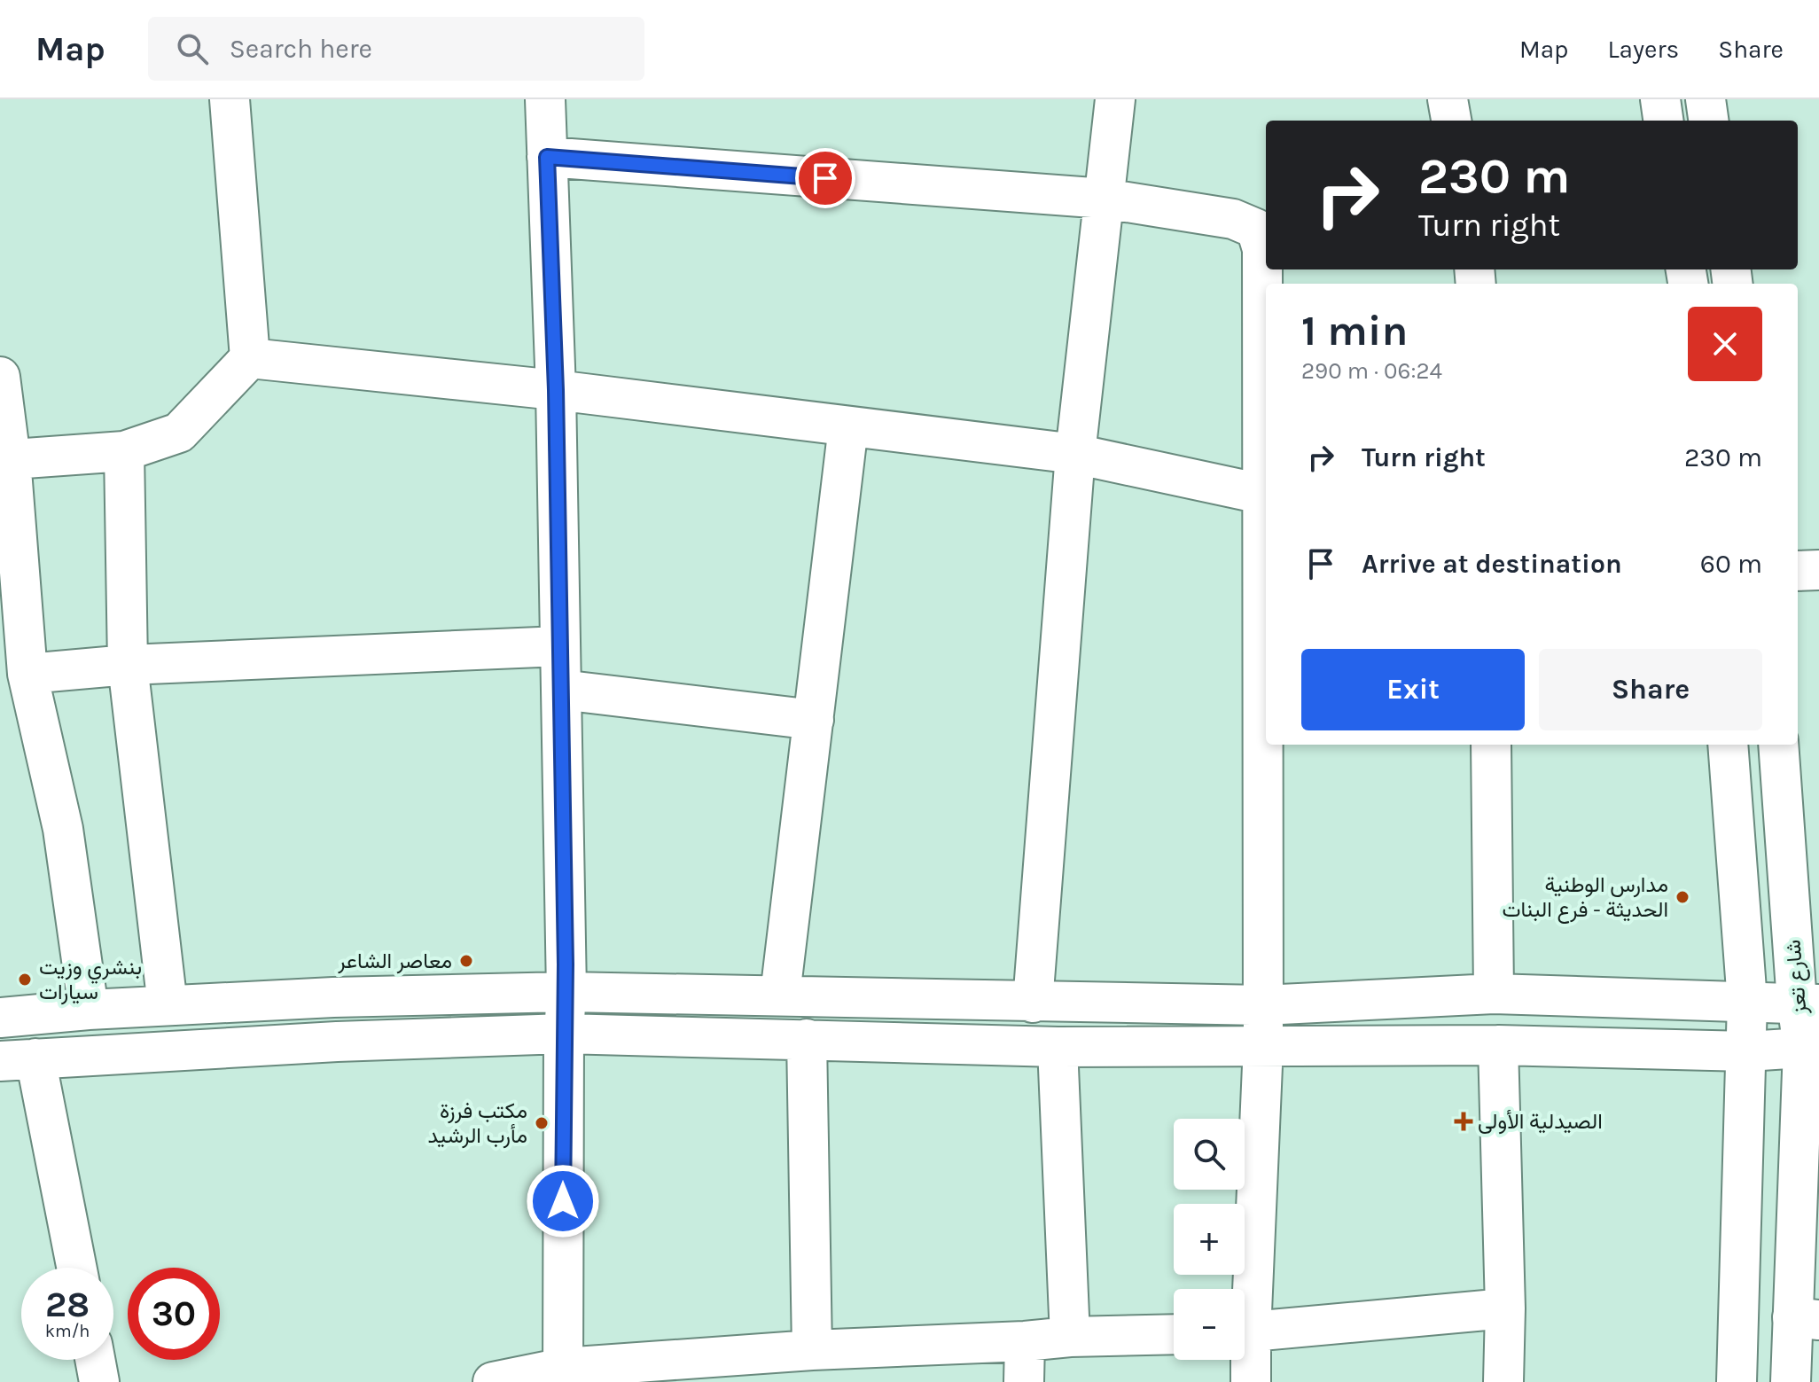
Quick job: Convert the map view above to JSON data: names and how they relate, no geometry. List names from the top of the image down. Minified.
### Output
{"streets":{"street":["شارع تعز"]},"places":{"other":["مدارس الوطنية الحديثة - فرع البنات","معاصر الشاعر","بنشري وزيت سيارات","مكتب فرزة مأرب الرشيد"],"health":["الصيدلية الأولى"]},"page":{"header":"Map","search":"Search here","nav":["Map","Layers","Share"],"turn":["230 m","Turn right"],"heading":["1 min","290 m · 06:24"],"list":[{"name":"Turn right","value":"230 m"},{"name":"Arrive at destination","value":"60 m"}],"buttons":["Exit","Share"],"map_buttons":["+","−"],"speed":"28 km/h","limit":"30"}}
